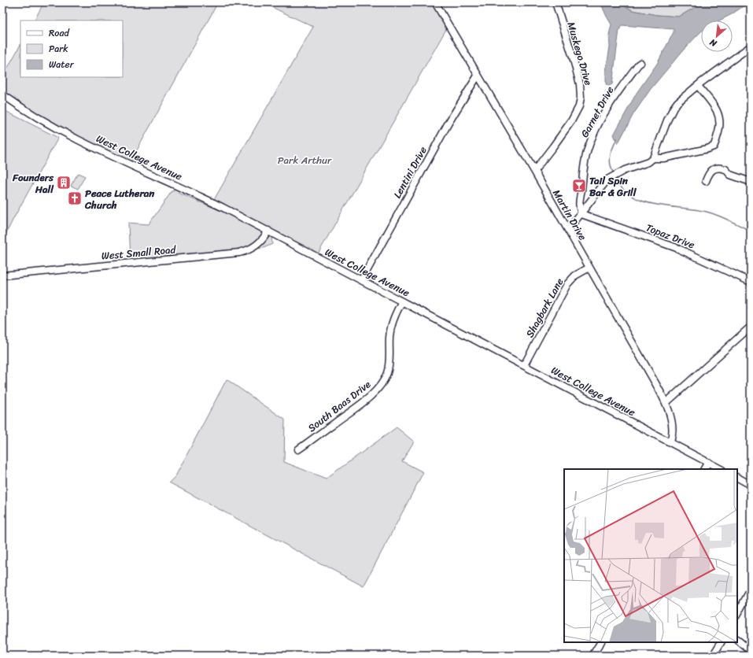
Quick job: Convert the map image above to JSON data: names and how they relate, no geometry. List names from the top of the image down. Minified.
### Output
{"streets":{"street":["Muskego Drive","Garnet Drive","West College Avenue","Lentini Drive","Martin Drive","Topaz Drive","West Small Road","Shagbark Lane","South Baas Drive"]},"crossings":[["Muskego Drive","Martin Drive"],["Garnet Drive","Topaz Drive"],["West College Avenue","Lentini Drive"],["West College Avenue","Martin Drive"],["West College Avenue","West Small Road"],["West College Avenue","Shagbark Lane"],["West College Avenue","South Baas Drive"],["Lentini Drive","Martin Drive"],["Martin Drive","Shagbark Lane"]],"parks":["Park Arthur"],"places":{"building":["Founders Hall"],"bar":["Tail Spin Bar & Grill"],"church":["Peace Lutheran Church"]},"legend":["Road","Park","Water"],"north":"bottom left"}
